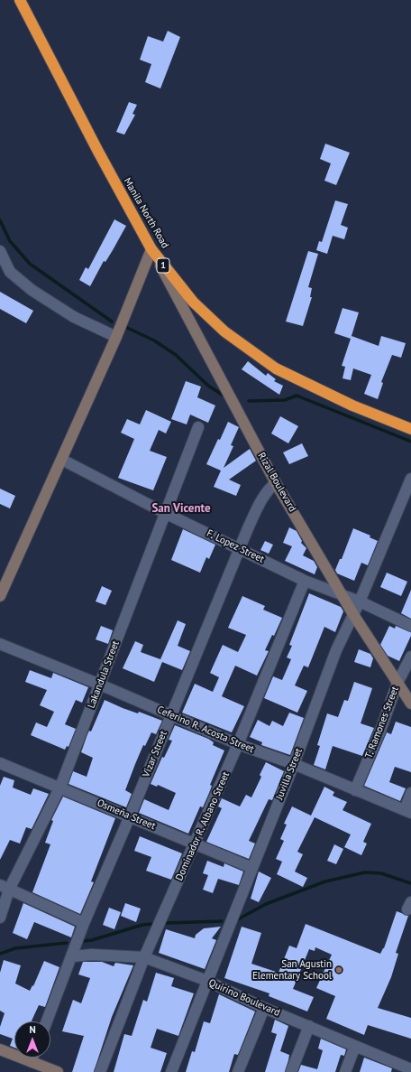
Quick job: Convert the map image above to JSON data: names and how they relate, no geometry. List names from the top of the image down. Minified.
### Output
{"streets":{"highway":["Manila North Road","1"],"main road":["Rizal Boulevard"],"street":["F. Lopez Street","Lakandula Street","T. Ramones Street","Ceferino R. Acosta Street","Vizar Street","Juvilla Street","Osmeña Street","Dominador R. Albano Street","Quirino Boulevard"]},"crossings":[["Manila North Road","Rizal Boulevard"],["Rizal Boulevard","F. Lopez Street"],["Rizal Boulevard","T. Ramones Street"],["Rizal Boulevard","Vizar Street"],["Rizal Boulevard","Juvilla Street"],["F. Lopez Street","Lakandula Street"],["F. Lopez Street","Vizar Street"],["F. Lopez Street","Juvilla Street"],["F. Lopez Street","Dominador R. Albano Street"],["Lakandula Street","Ceferino R. Acosta Street"],["Lakandula Street","Osmeña Street"],["T. Ramones Street","Ceferino R. Acosta Street"],["Ceferino R. Acosta Street","Vizar Street"],["Ceferino R. Acosta Street","Juvilla Street"],["Ceferino R. Acosta Street","Dominador R. Albano Street"],["Vizar Street","Osmeña Street"],["Vizar Street","Quirino Boulevard"],["Juvilla Street","Osmeña Street"],["Juvilla Street","Quirino Boulevard"],["Osmeña Street","Dominador R. Albano Street"],["Dominador R. Albano Street","Quirino Boulevard"]],"districts":["San Vicente"],"places":["San Agustin Elementary School"],"north":"top"}
